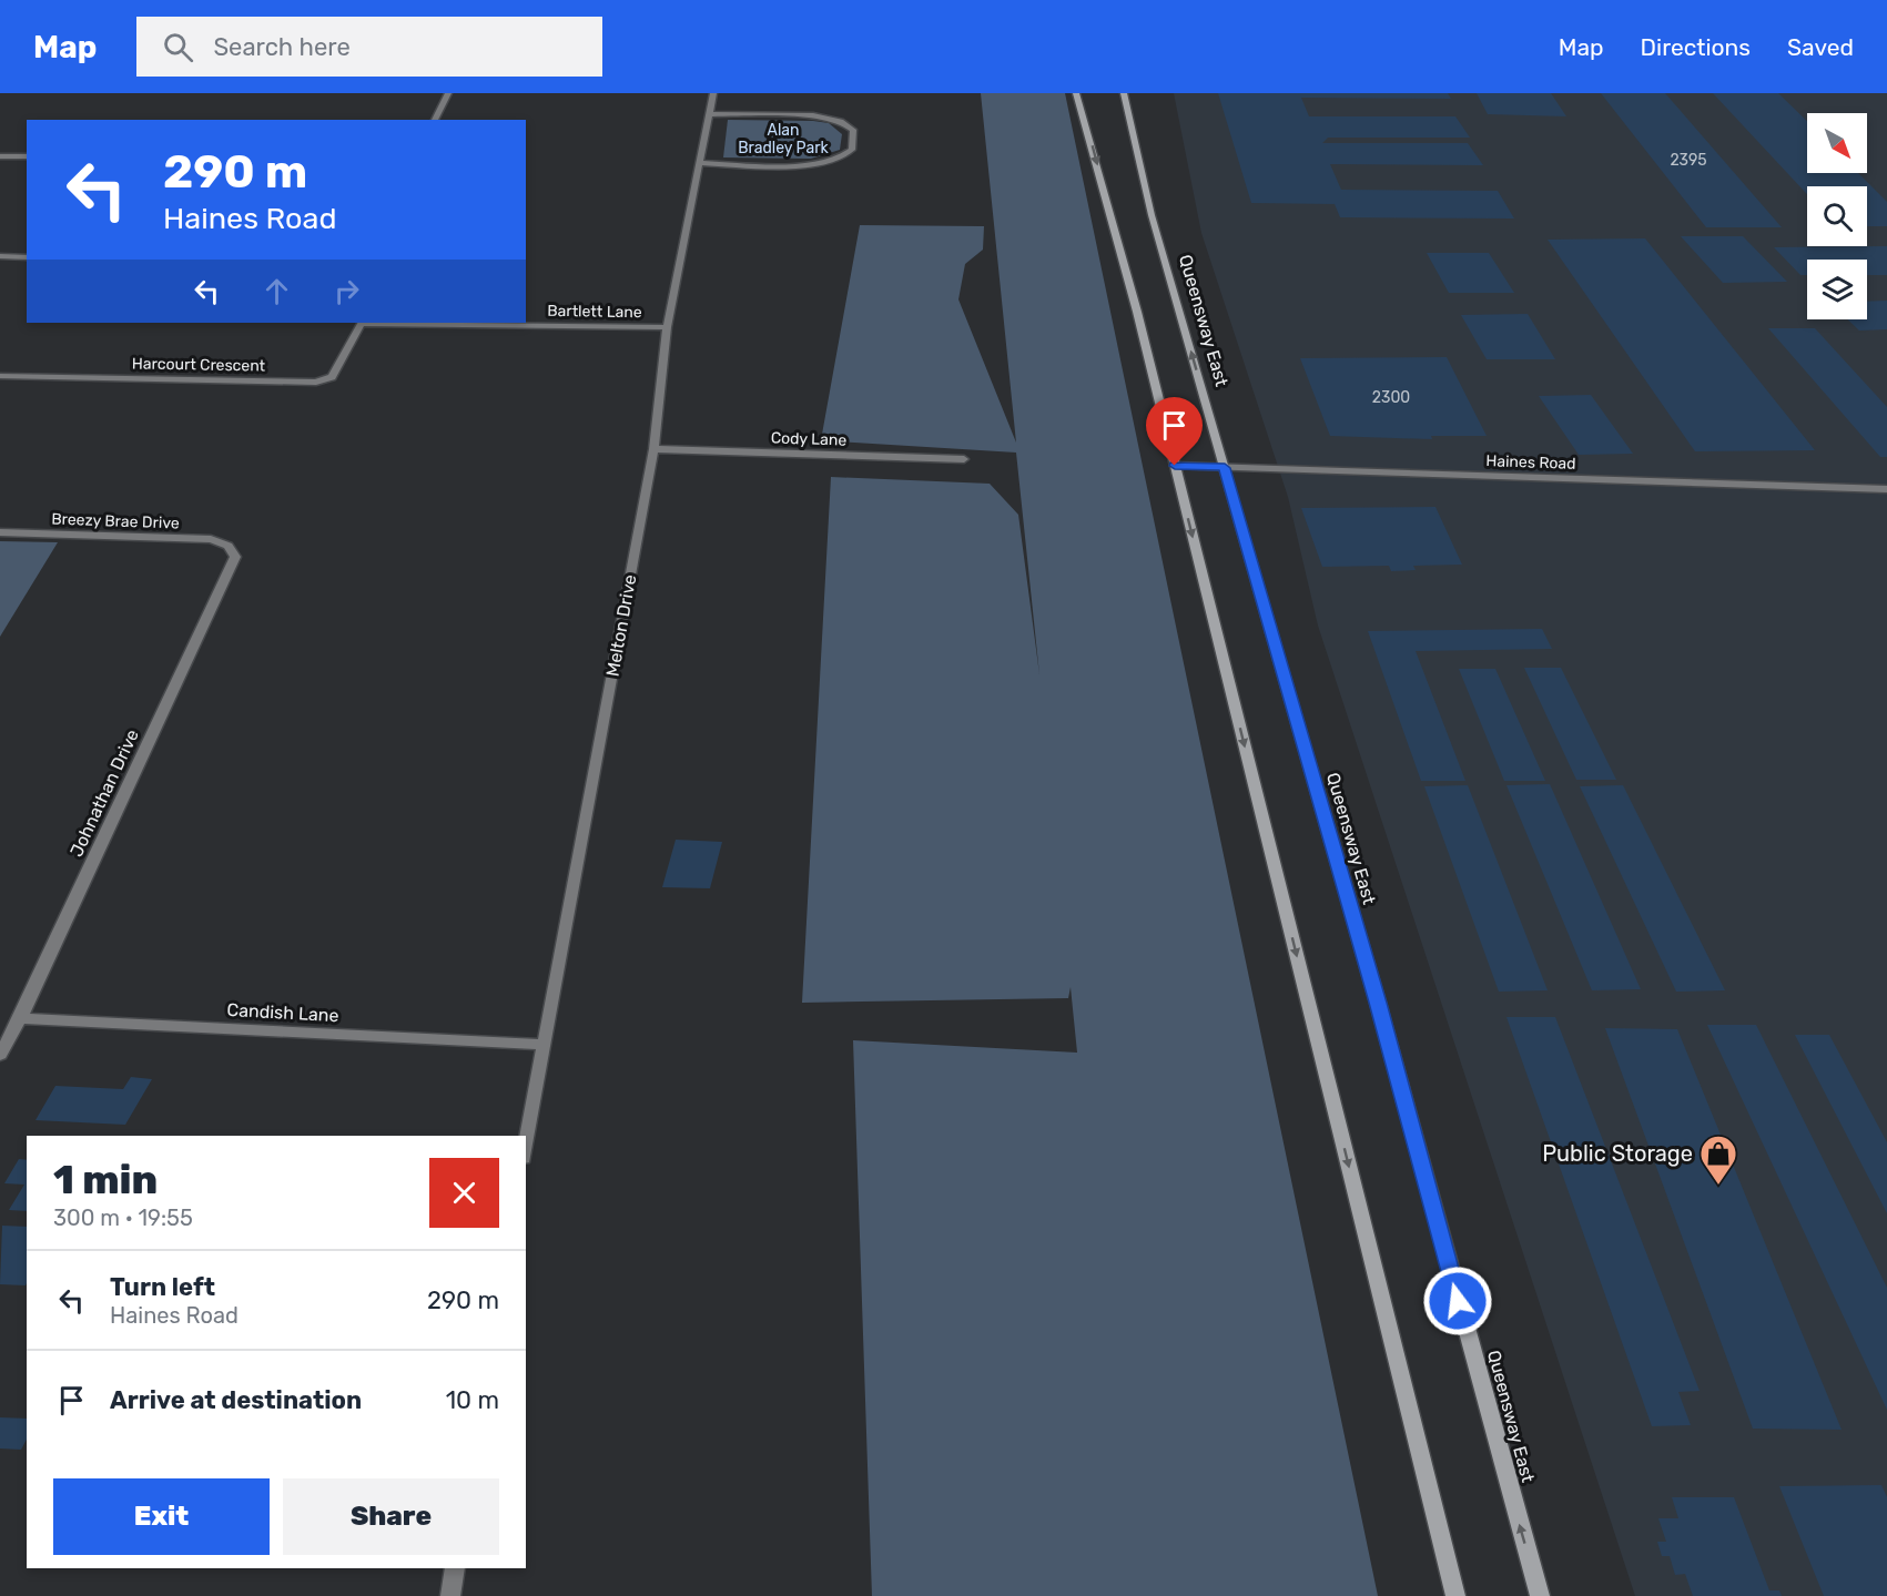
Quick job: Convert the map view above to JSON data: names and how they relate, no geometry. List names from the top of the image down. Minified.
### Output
{"streets":{"main road":["Queensway East"],"street":["Bartlett Lane","Harcourt Crescent","Cody Lane","Haines Road","Breezy Brae Drive","Melton Drive","Johnathan Drive","Candish Lane"]},"crossings":[["Bartlett Lane","Harcourt Crescent"],["Bartlett Lane","Melton Drive"],["Queensway East","Haines Road"],["Cody Lane","Melton Drive"],["Breezy Brae Drive","Johnathan Drive"],["Melton Drive","Candish Lane"],["Johnathan Drive","Candish Lane"]],"parks":["Alan Bradley Park"],"places":{"shop":["Public Storage"]},"house_numbers":["2395","2300"],"north":"bottom right","page":{"header":"Map","search":"Search here","nav":["Map","Directions","Saved"],"turn":["290 m","Haines Road"],"heading":["1 min","300 m · 19:55"],"list":[{"name":"Turn left","note":"Haines Road","value":"290 m"},{"name":"Arrive at destination","value":"10 m"}],"buttons":["Exit","Share"]}}
